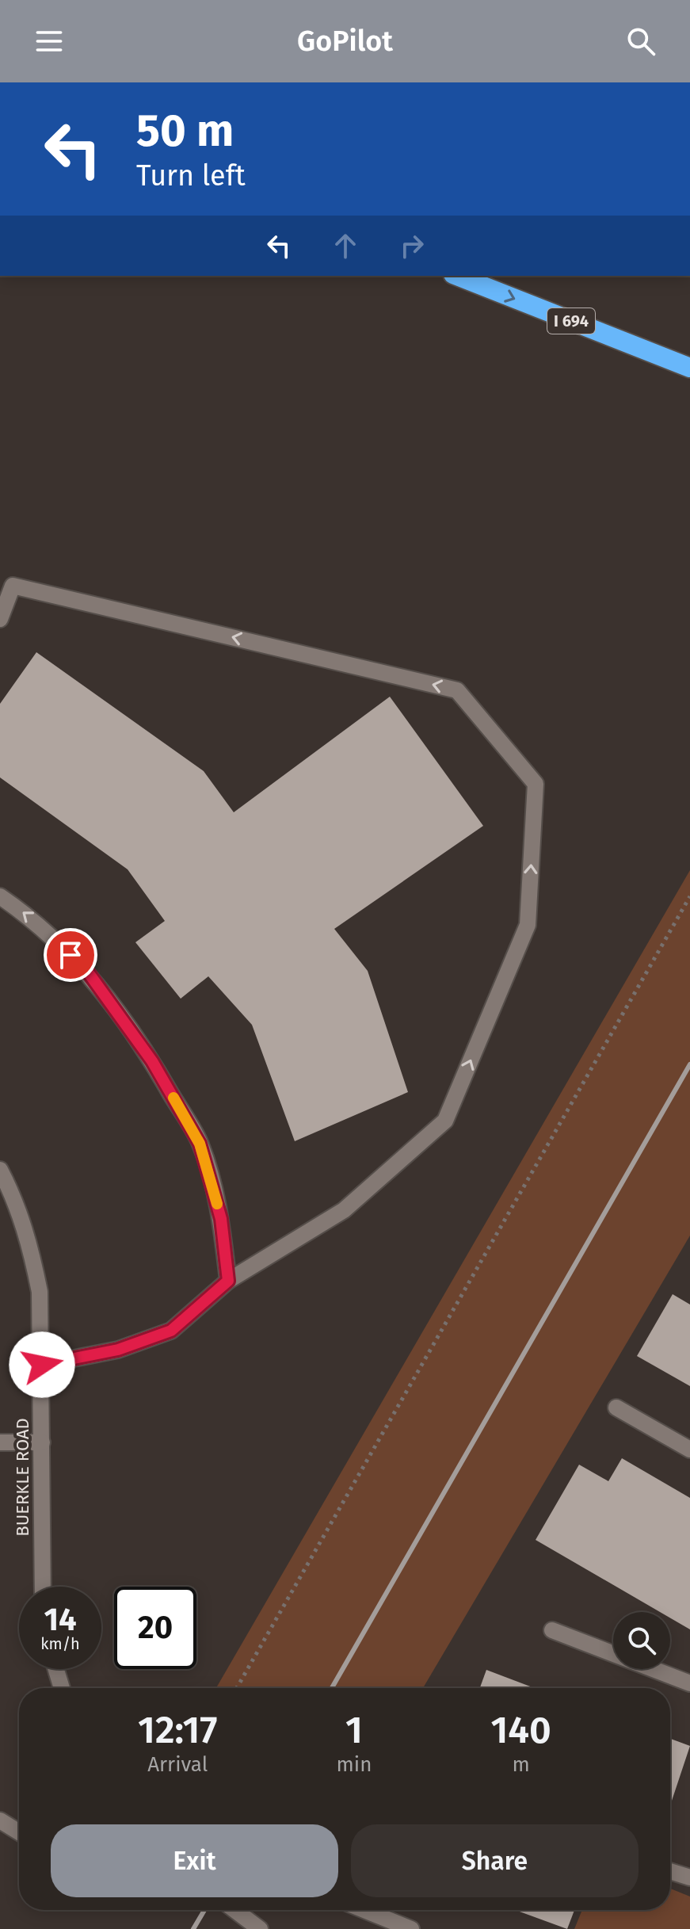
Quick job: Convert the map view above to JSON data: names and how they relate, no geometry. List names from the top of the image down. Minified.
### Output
{"streets":{"highway":["I 694"],"street":["BUERKLE ROAD"]},"page":{"header":"GoPilot","turn":["50 m","Turn left"],"speed":"14 km/h","limit":"20","eta":["12:17","Arrival","1","min","140","m"],"buttons":["Exit","Share"]}}
